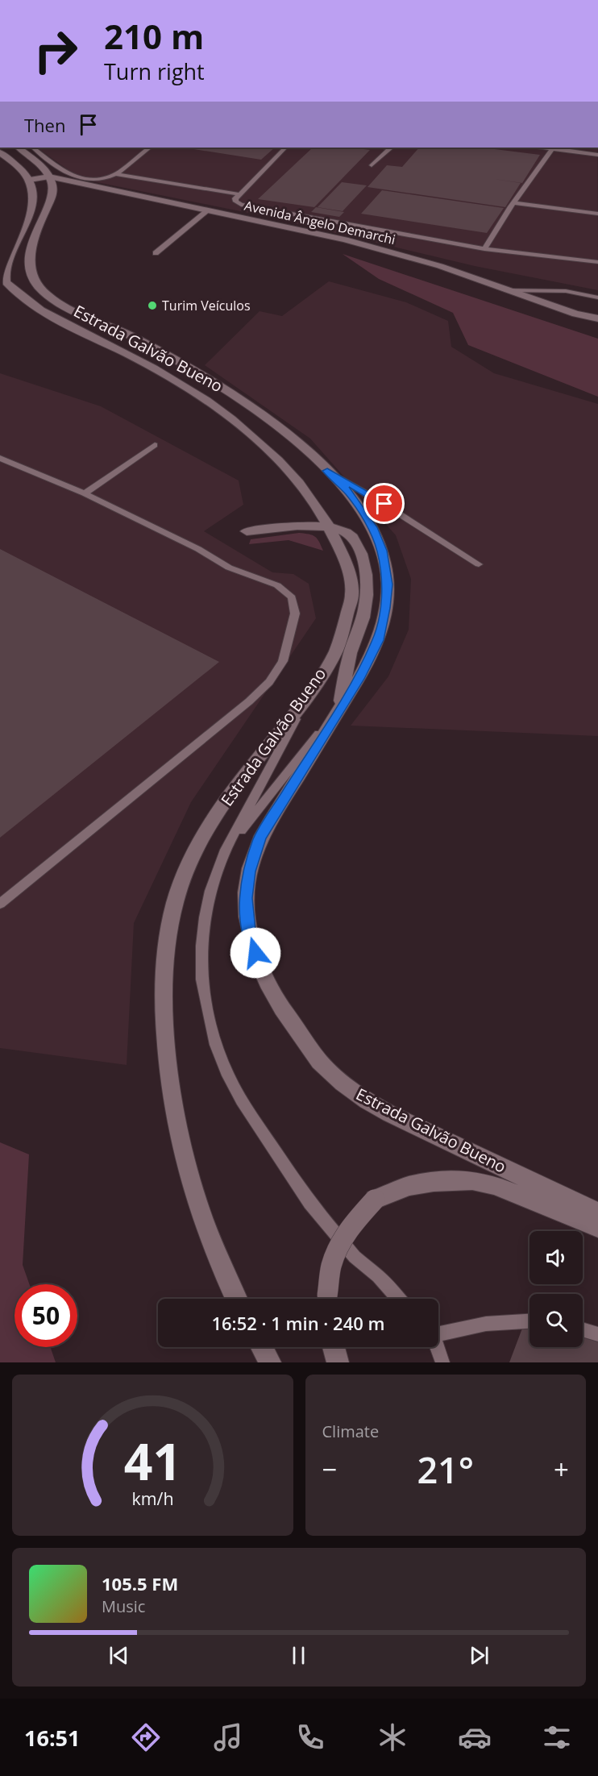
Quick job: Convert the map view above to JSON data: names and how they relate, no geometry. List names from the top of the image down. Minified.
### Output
{"streets":{"main road":["Avenida Ângelo Demarchi","Estrada Galvão Bueno"]},"crossings":[["Avenida Ângelo Demarchi","Estrada Galvão Bueno"]],"places":["Turim Veículos"],"page":{"turn":["210 m","Turn right"],"then":"Then","limit":"50","trip":"16:52 · 1 min · 240 m","tile":"Climate","heat":["−","21°","+"],"song":["105.5 FM","Music"],"tabs":"16:51","gauge":["41","km/h"]}}
